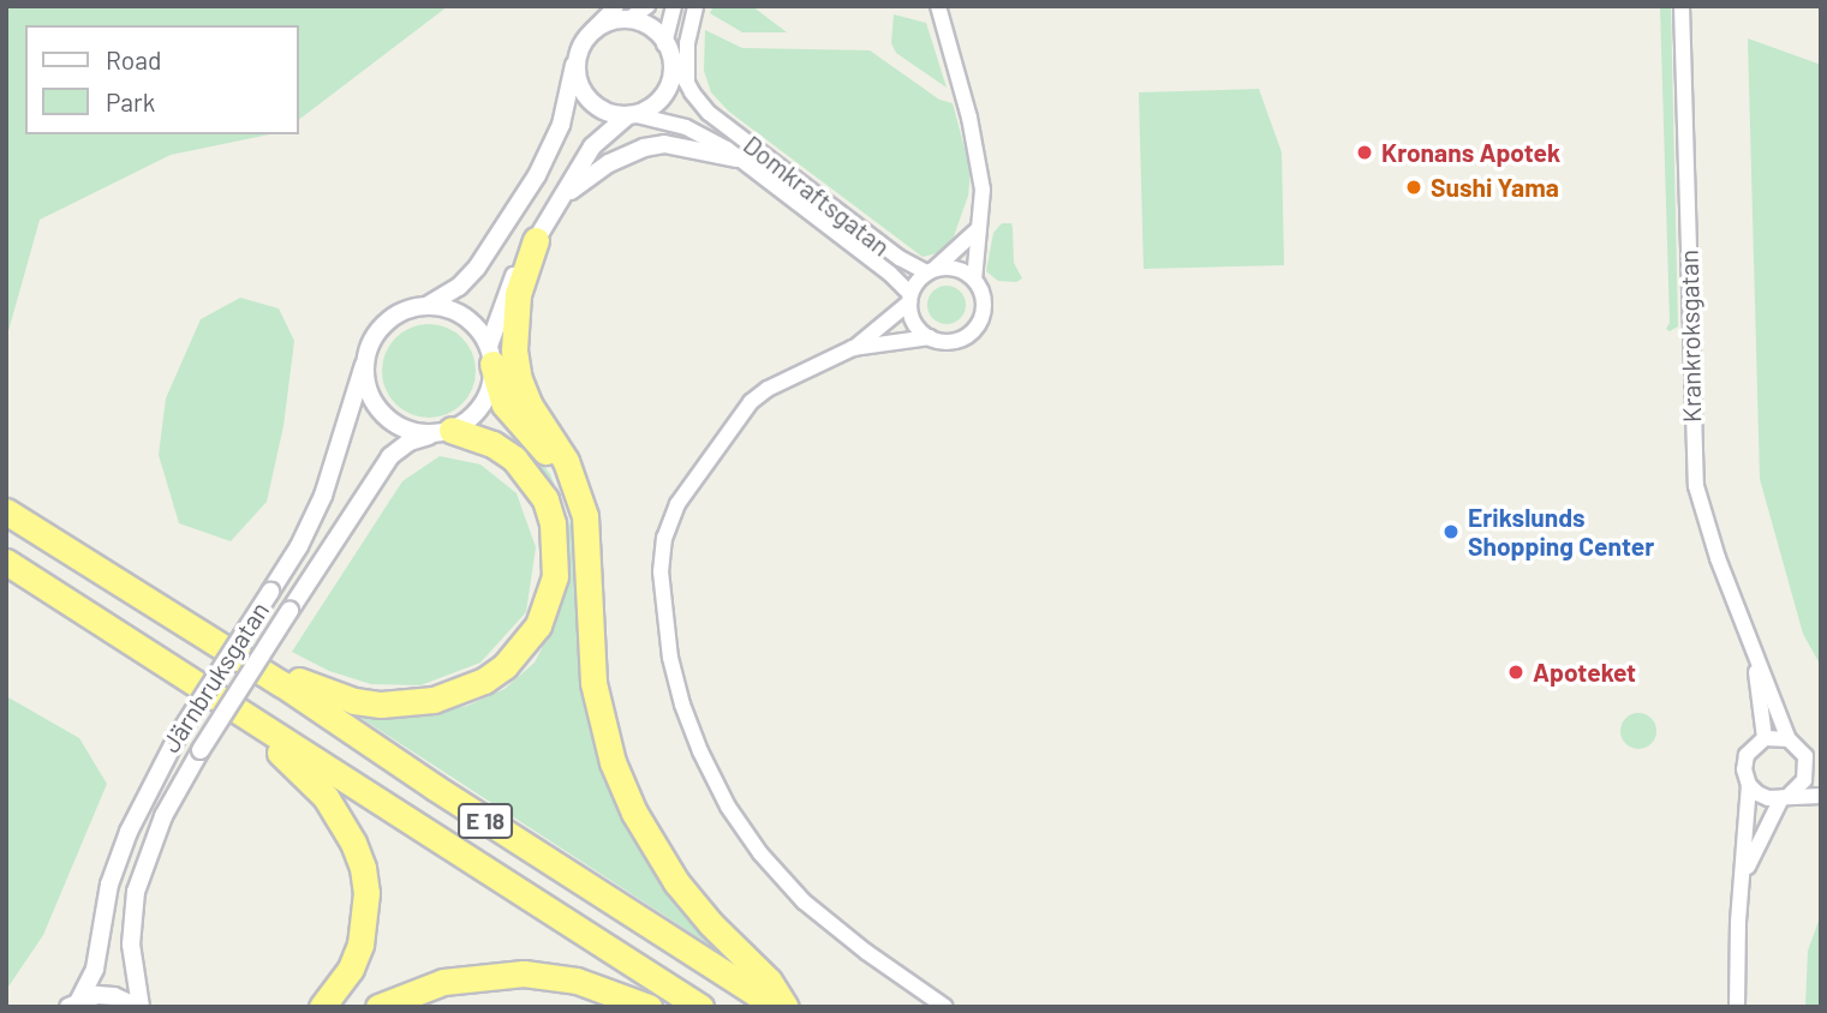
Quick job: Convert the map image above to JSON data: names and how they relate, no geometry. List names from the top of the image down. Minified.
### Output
{"streets":{"highway":["E 18"],"street":["Domkraftsgatan","Krankroksgatan","Järnbruksgatan"]},"crossings":[["Järnbruksgatan","E 18"]],"places":["Kronans Apotek","Sushi Yama","Erikslunds Shopping Center","Apoteket"],"legend":["Road","Park"]}
